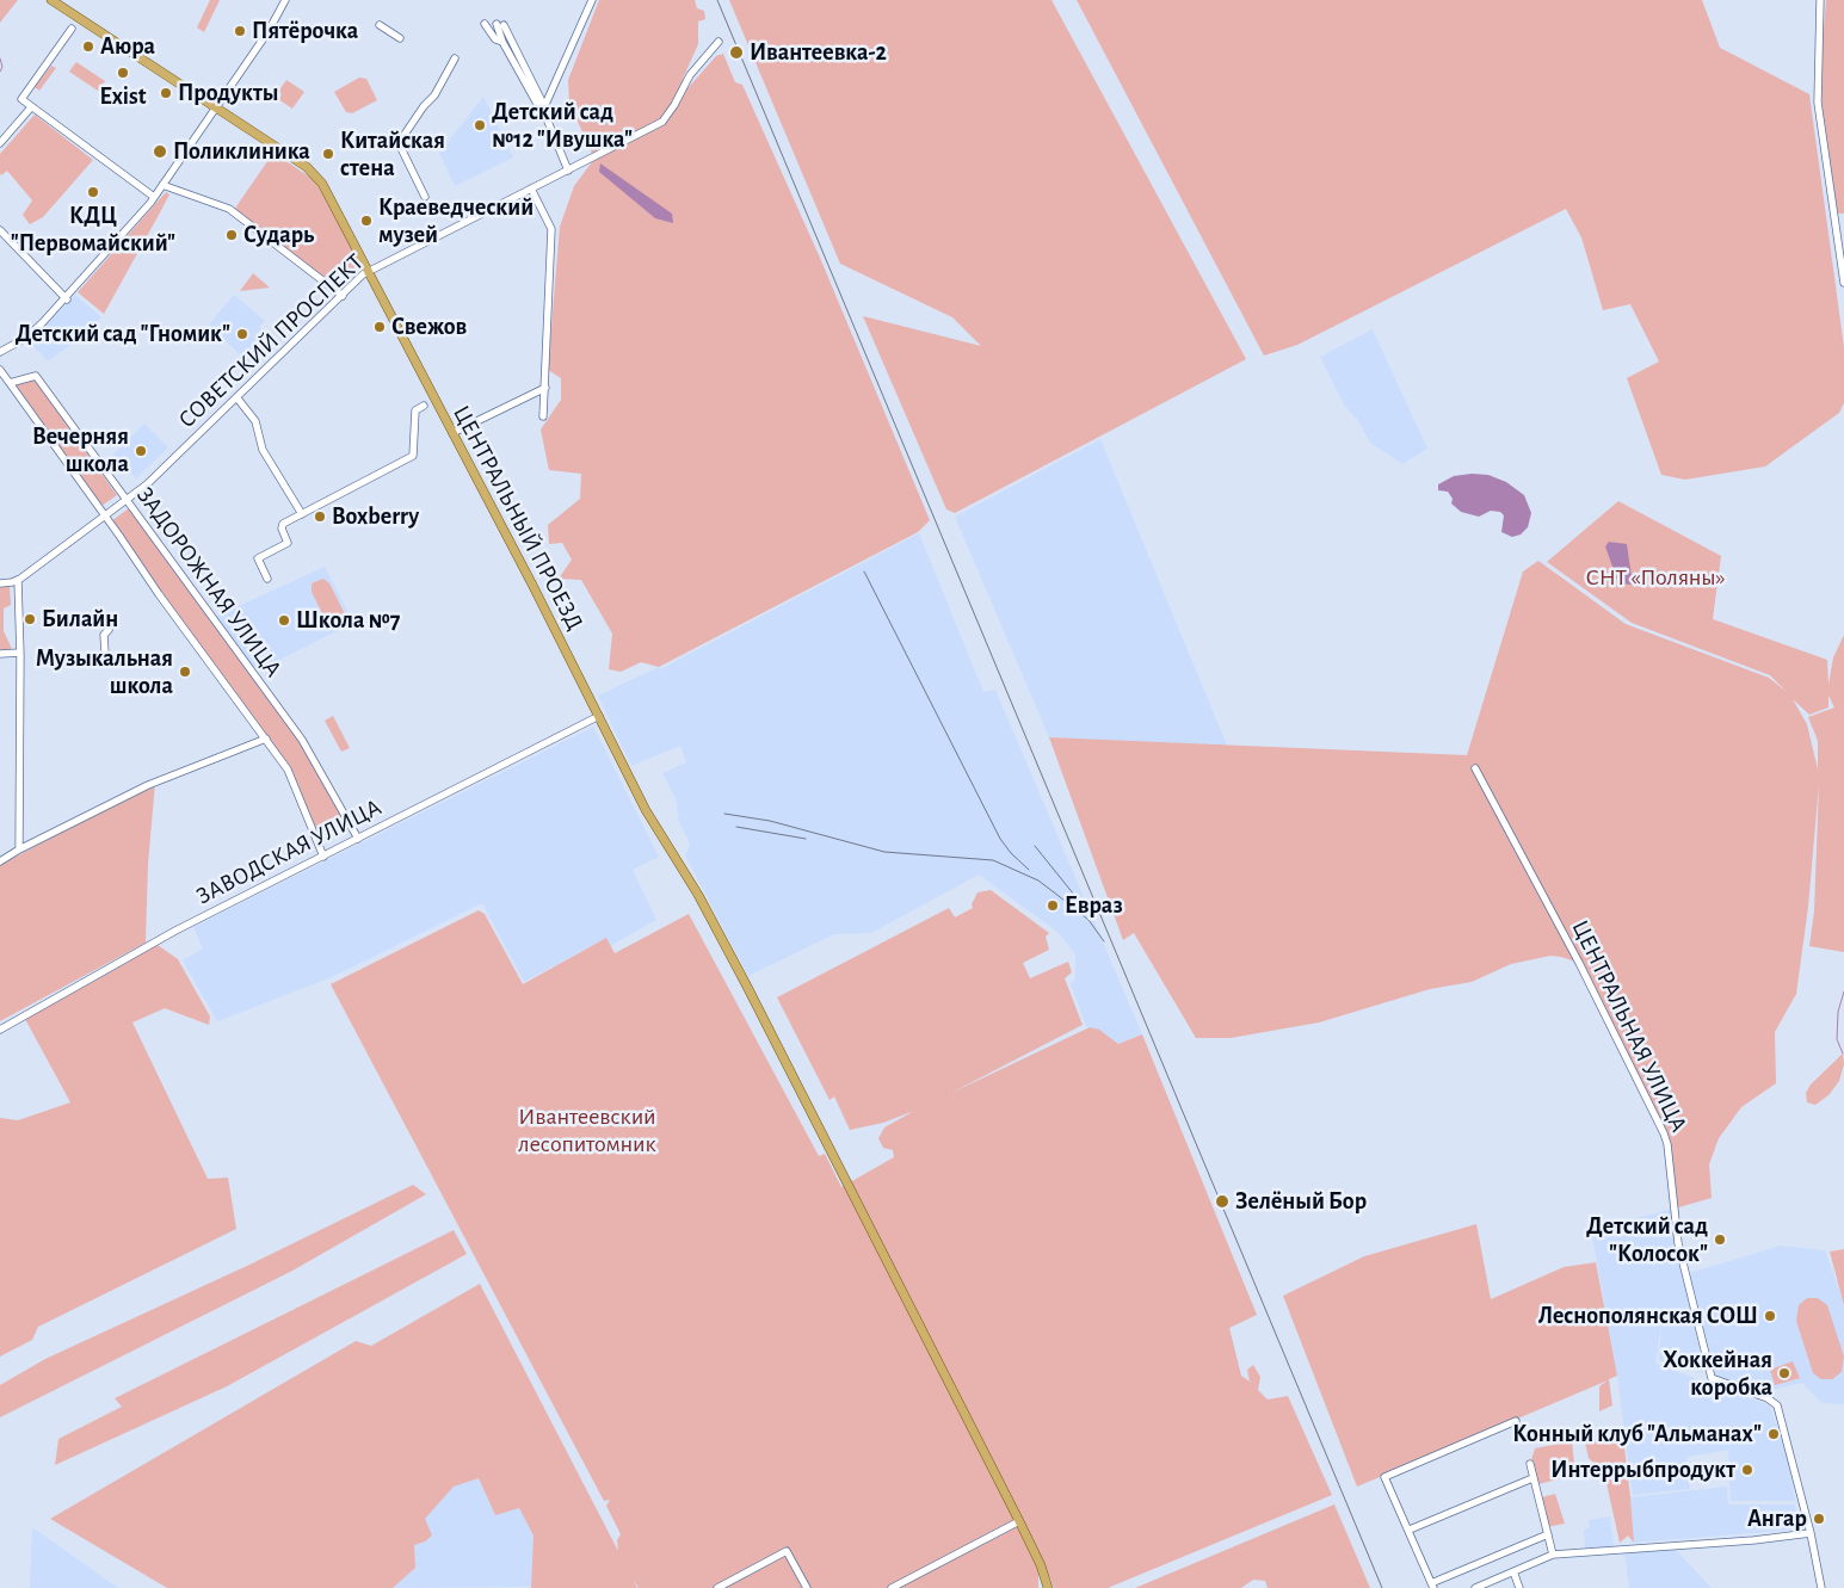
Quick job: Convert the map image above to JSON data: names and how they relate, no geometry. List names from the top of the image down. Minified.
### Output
{"streets":{"main road":["ЦЕНТРАЛЬНЫЙ ПРОЕЗД"],"street":["СОВЕТСКИЙ ПРОСПЕКТ","ЗАДОРОЖНАЯ УЛИЦА","ЗАВОДСКАЯ УЛИЦА","ЦЕНТРАЛЬНАЯ УЛИЦА"]},"crossings":[["СОВЕТСКИЙ ПРОСПЕКТ","ЦЕНТРАЛЬНЫЙ ПРОЕЗД"],["СОВЕТСКИЙ ПРОСПЕКТ","ЗАДОРОЖНАЯ УЛИЦА"],["ЦЕНТРАЛЬНЫЙ ПРОЕЗД","ЗАВОДСКАЯ УЛИЦА"],["ЗАДОРОЖНАЯ УЛИЦА","ЗАВОДСКАЯ УЛИЦА"]],"parks":["СНТ «Поляны»","Ивантеевский лесопитомник"],"places":["Пятёрочка","Аюра","Ивантеевка-2","Exist","Продукты","Детский сад №12 \"Ивушка\"","Поликлиника","Китайская стена","КДЦ \"Первомайский\"","Краеведческий музей","Сударь","Свежов","Детский сад \"Гномик\"","Вечерняя школа","Boxberry","Билайн","Школа №7","Музыкальная школа","Евраз","Зелёный Бор","Детский сад \"Колосок\"","Леснополянская СОШ","Хоккейная коробка","Конный клуб \"Альманах\"","Интеррыбпродукт","Ангар"]}
